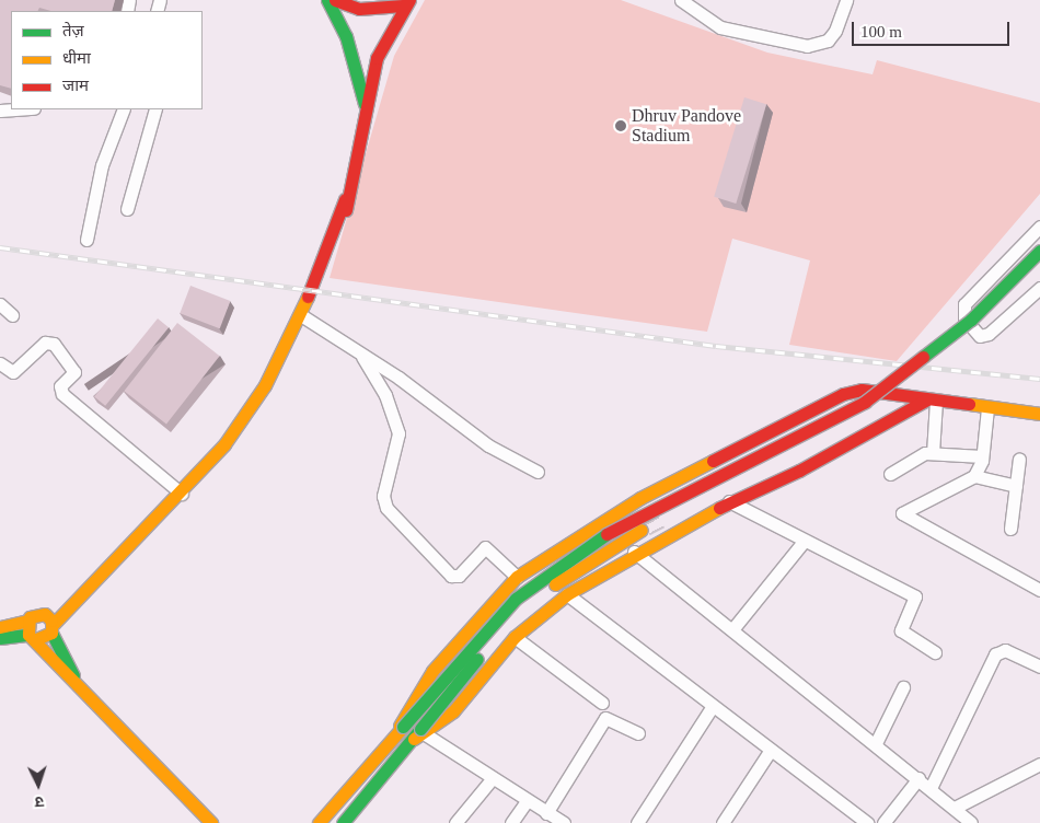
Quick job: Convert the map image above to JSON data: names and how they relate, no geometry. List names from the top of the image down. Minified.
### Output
{"places":["Dhruv Pandove Stadium"],"legend":["तेज़","धीमा","जाम"],"scale_bar":"100 m","north":"bottom"}
